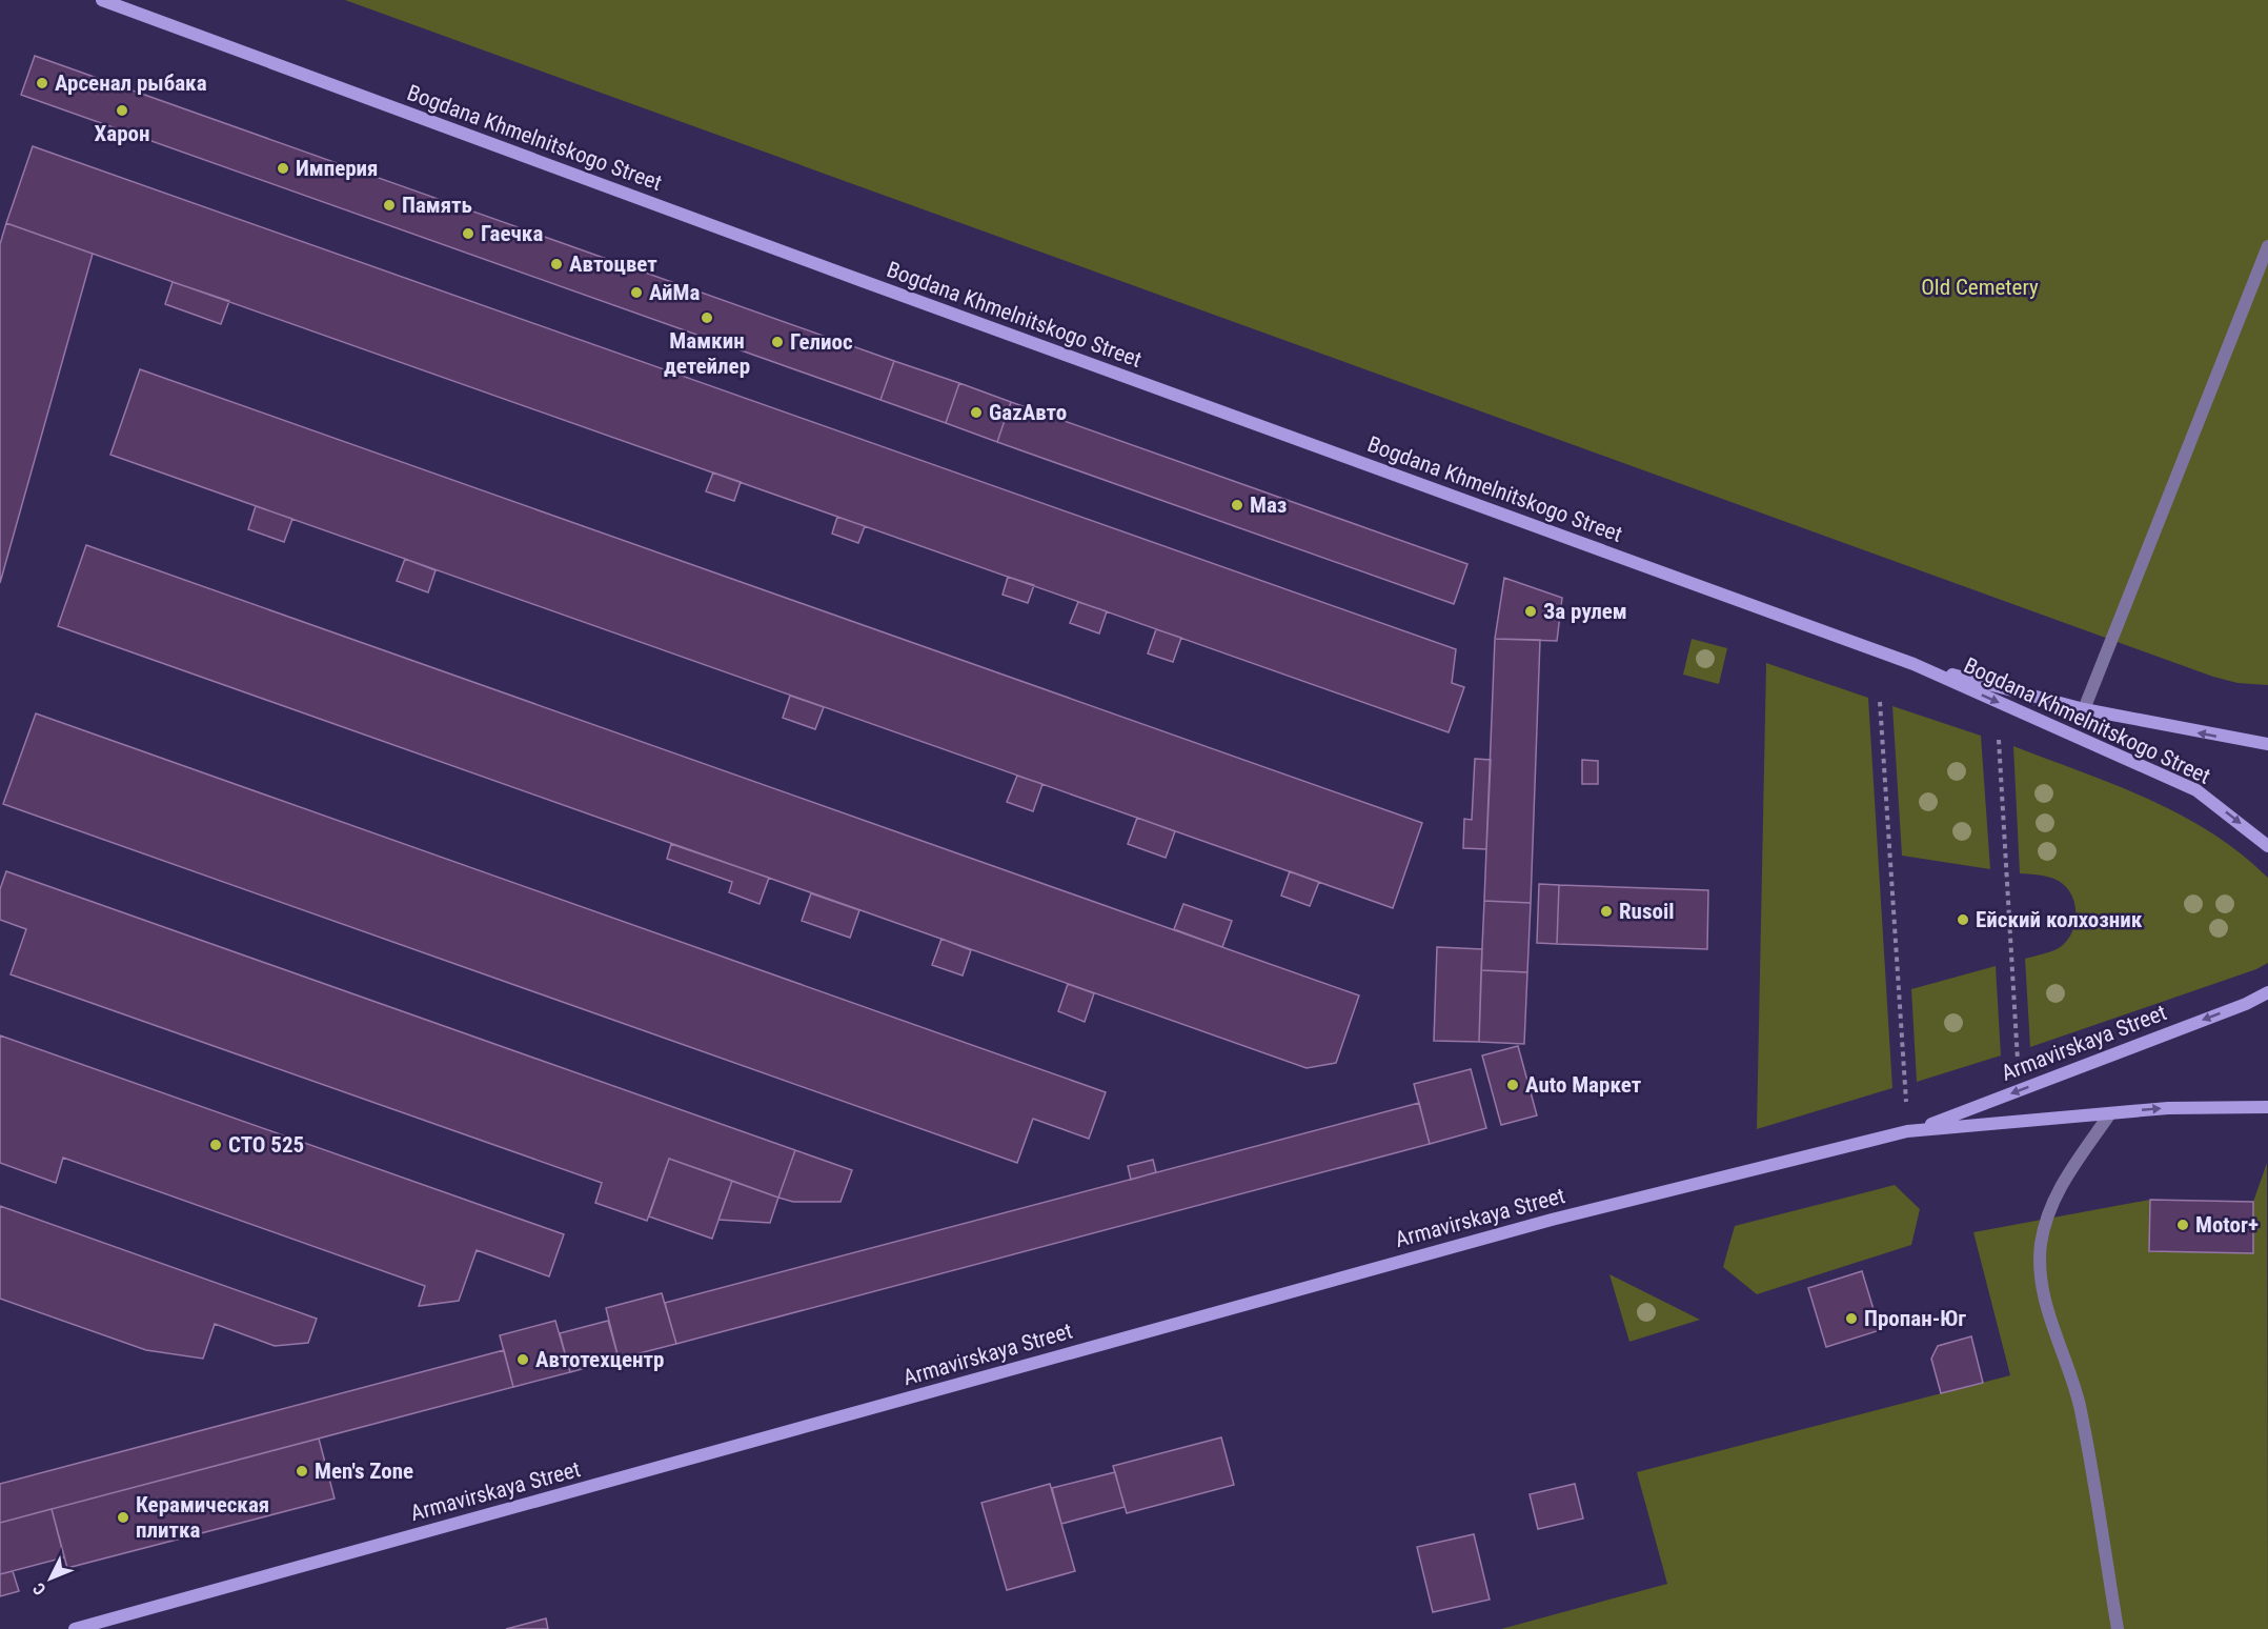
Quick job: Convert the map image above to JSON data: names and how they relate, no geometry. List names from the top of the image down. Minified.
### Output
{"streets":{"main road":["Bogdana Khmelnitskogo Street","Armavirskaya Street"]},"parks":["Old Cemetery"],"places":["Арсенал рыбака","Харон","Империя","Память","Гаечка","Автоцвет","АйМа","Мамкин детейлер","Гелиос","GazАвто","Маз","За рулем","Rusoil","Ейский колхозник","Auto Маркет","СТО 525","Motor+","Пропан-Юг","Автотехцентр","Men's Zone","Керамическая плитка"],"north":"bottom left"}
